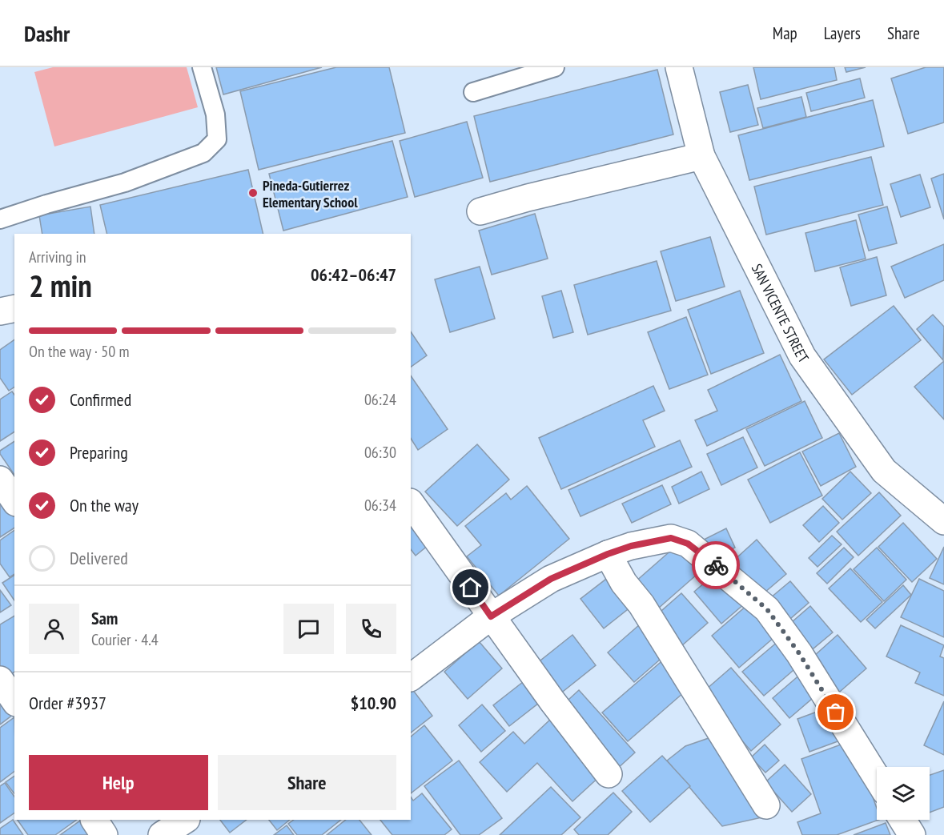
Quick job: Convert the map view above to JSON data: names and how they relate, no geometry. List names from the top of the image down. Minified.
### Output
{"streets":{"street":["SAN VICENTE STREET"]},"places":["Pineda-Gutierrez Elementary School"],"page":{"header":"Dashr","nav":["Map","Layers","Share"],"heading":["2 min","Arriving in","06:42–06:47"],"panel":["Sam","Courier · 4.4","Order #3937","$10.90"],"bar":"On the way · 50 m","list":[["Confirmed","06:24"],["Preparing","06:30"],["On the way","06:34"],"Delivered"],"buttons":["Help","Share"]}}
